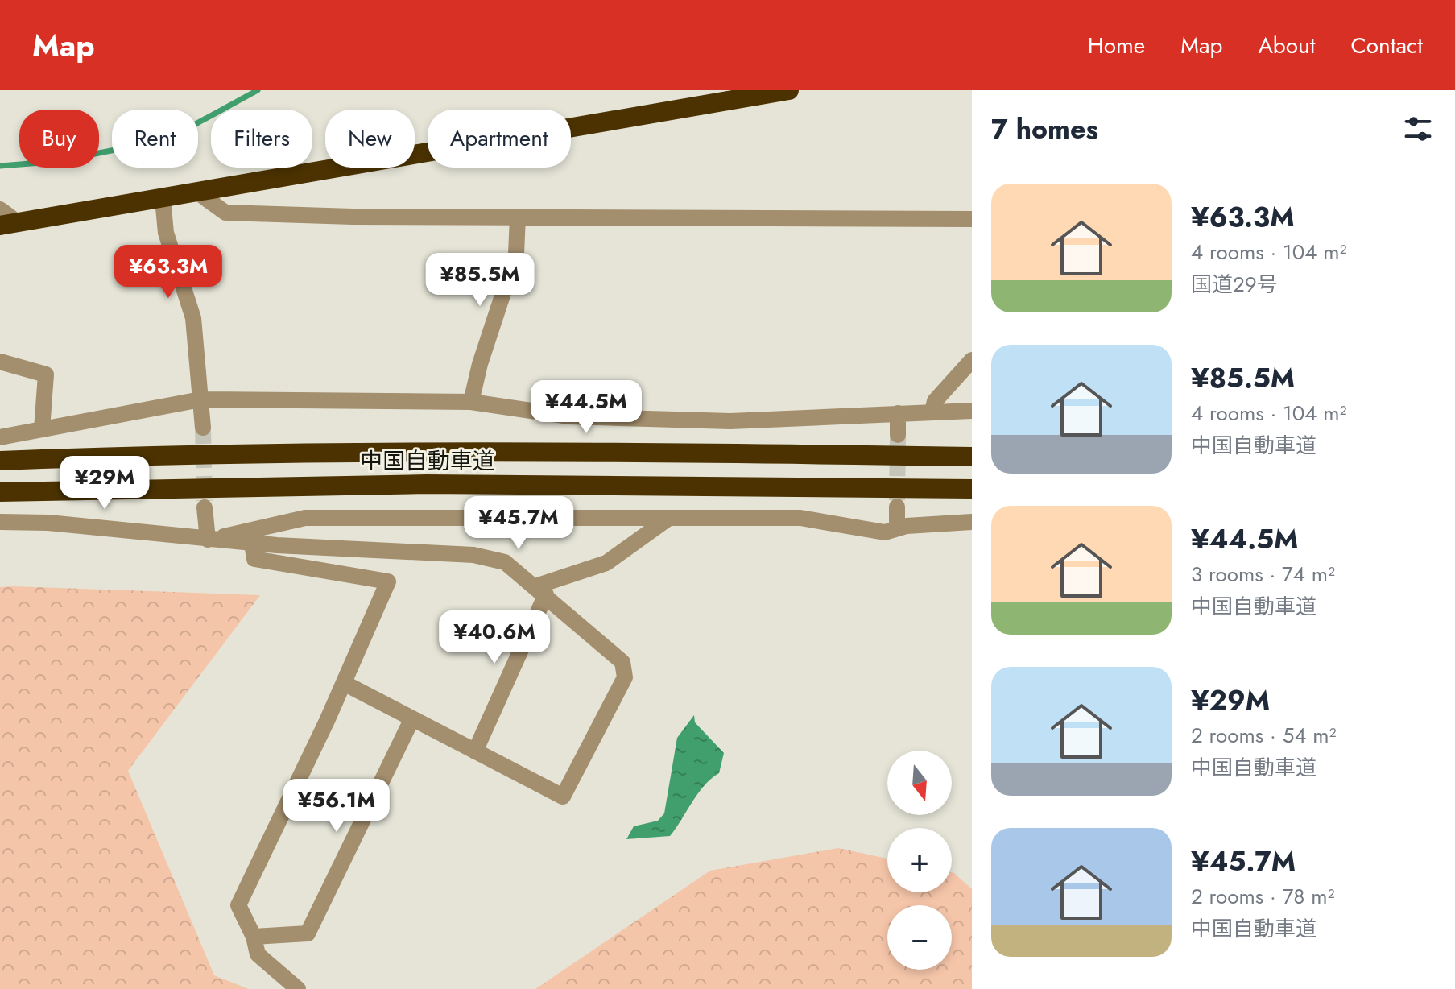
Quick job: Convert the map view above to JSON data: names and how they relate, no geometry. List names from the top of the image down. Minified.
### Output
{"streets":{"highway":["中国自動車道"]},"north":"bottom","page":{"header":"Map","nav":["Home","Map","About","Contact"],"heading":"7 homes","chip":["Buy","Rent","Filters","New","Apartment"],"list":[{"name":"¥63.3M","note":"4 rooms · 104 m² · 国道29号"},{"name":"¥85.5M","note":"4 rooms · 104 m² · 中国自動車道"},{"name":"¥44.5M","note":"3 rooms · 74 m² · 中国自動車道"},{"name":"¥29M","note":"2 rooms · 54 m² · 中国自動車道"},{"name":"¥45.7M","note":"2 rooms · 78 m² · 中国自動車道"}],"price":["¥63.3M","¥85.5M","¥44.5M","¥29M","¥45.7M","¥40.6M","¥56.1M"],"map_buttons":["+","−"]}}
